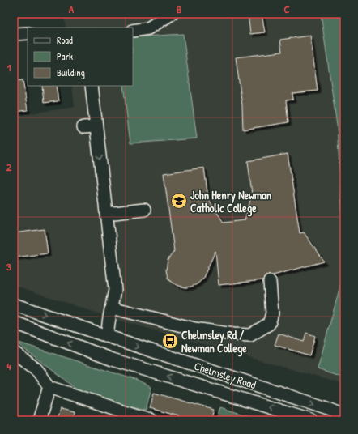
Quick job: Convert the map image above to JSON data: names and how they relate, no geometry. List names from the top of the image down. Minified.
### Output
{"streets":{"street":["Chelmsley Road"]},"places":{"school or university":["John Henry Newman Catholic College"],"bus stop":["Chelmsley Rd / Newman College"]},"legend":["Road","Park","Building"],"grid":{"columns":["A","B","C"],"rows":["1","2","3","4"]}}
